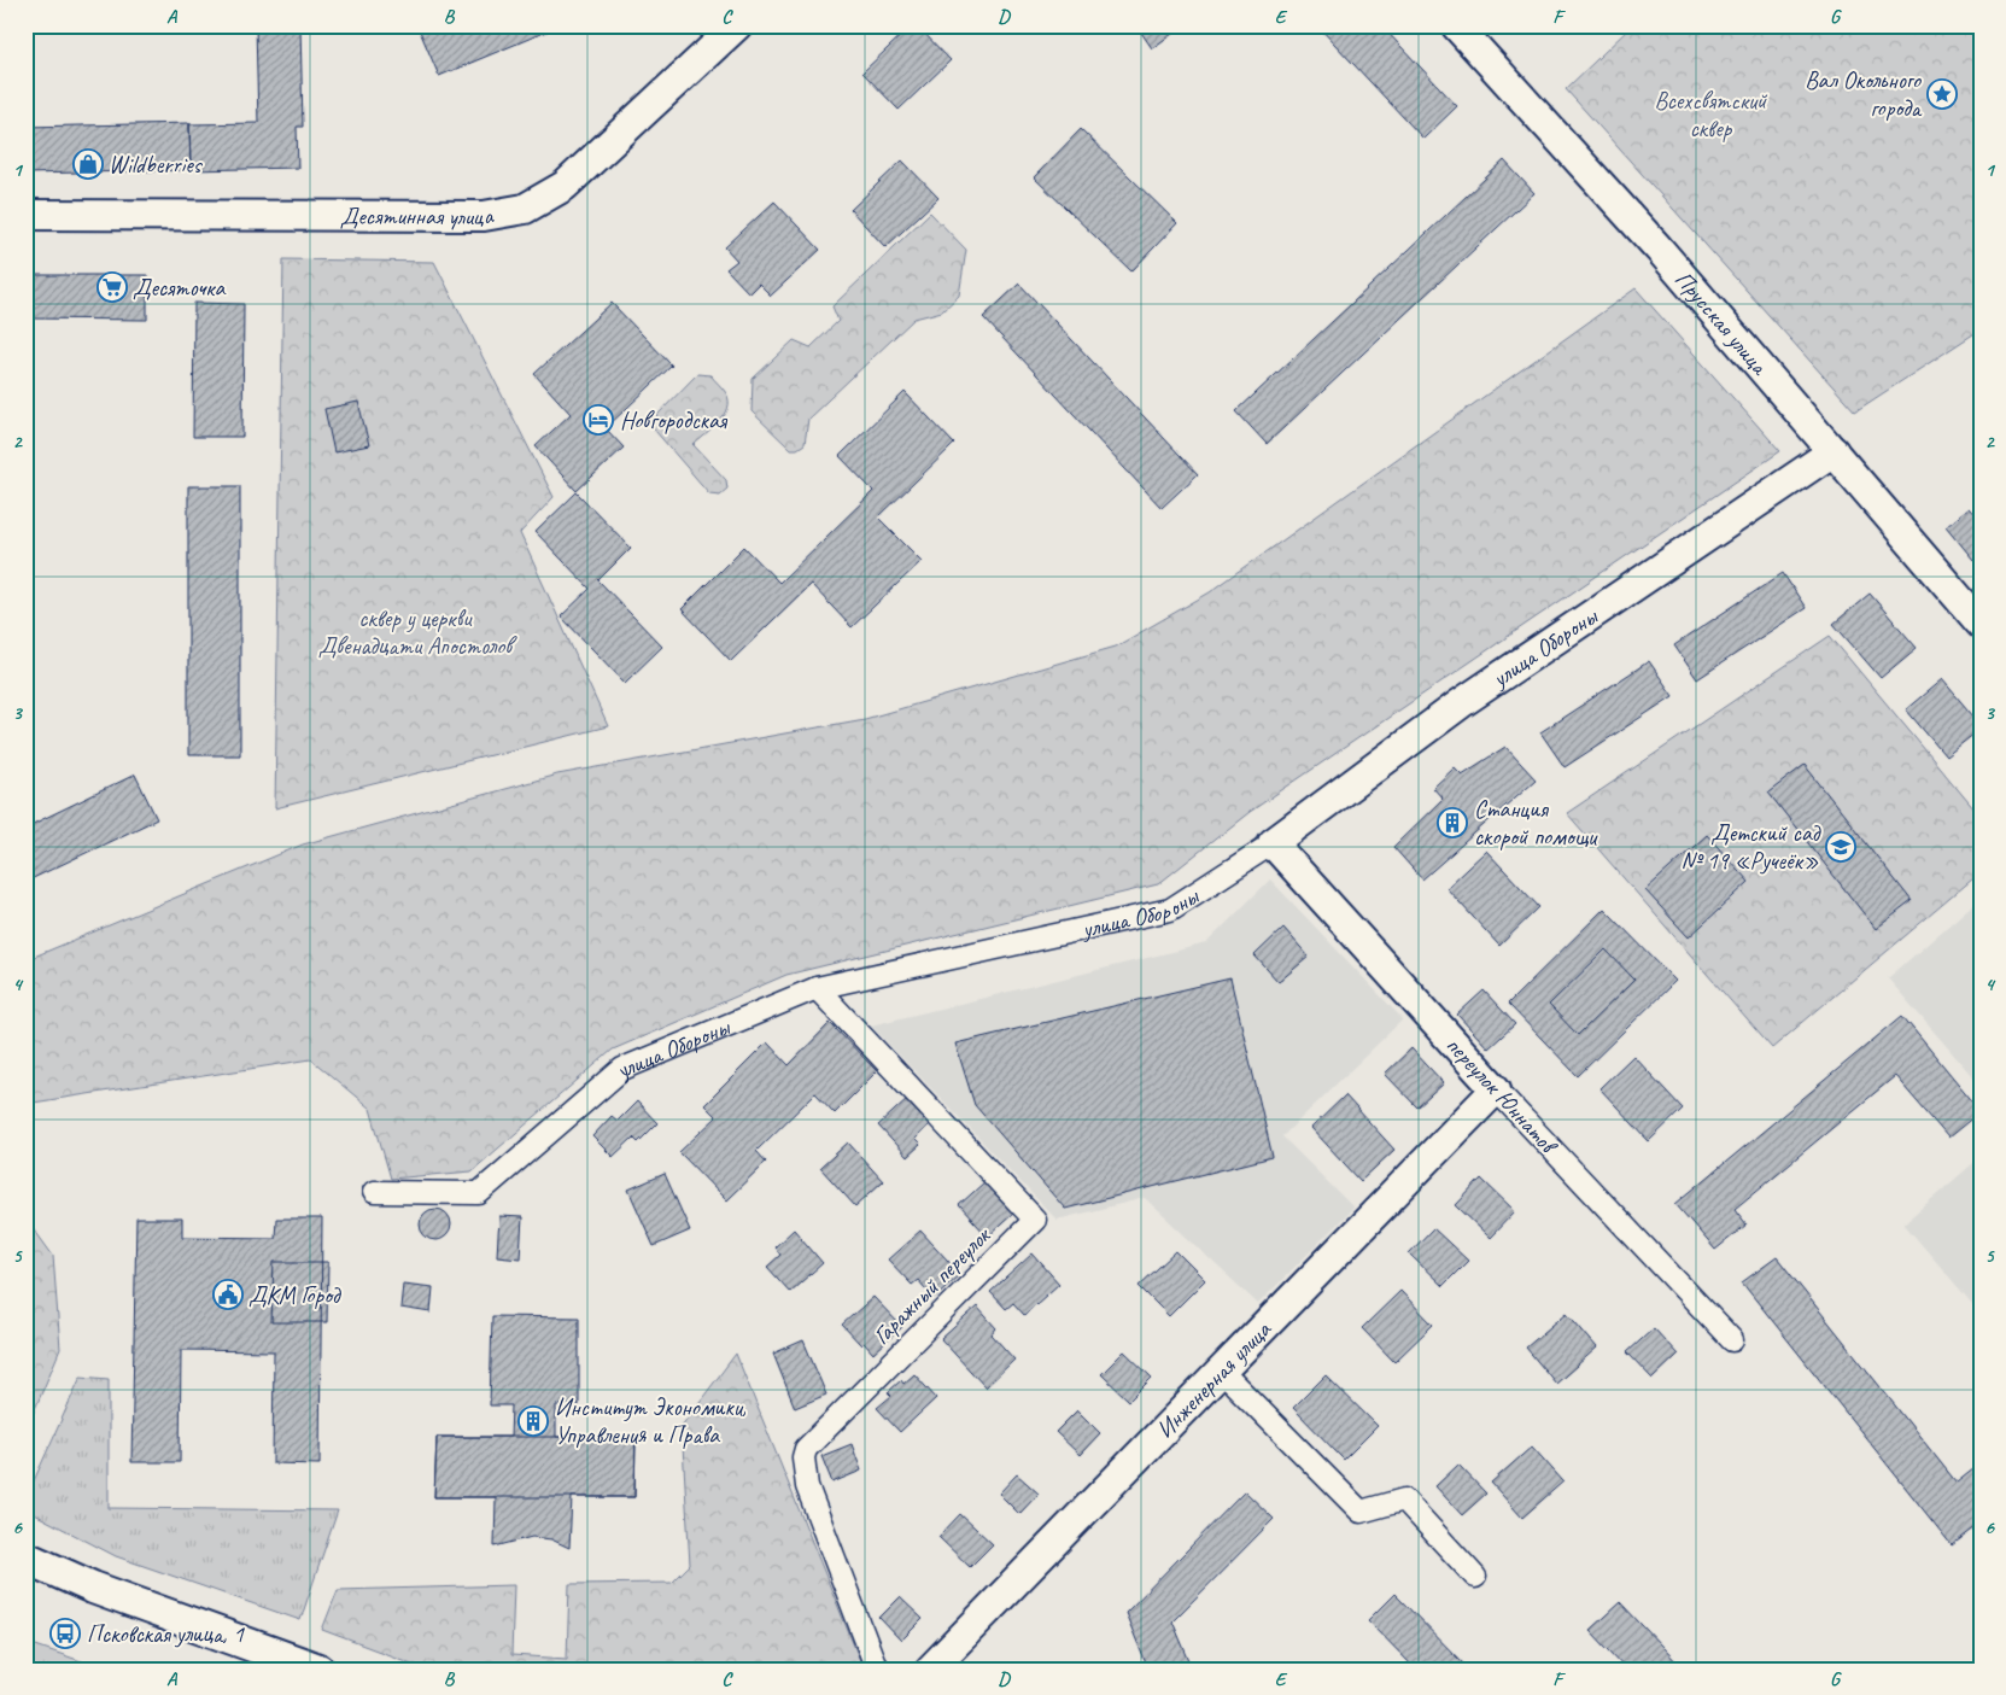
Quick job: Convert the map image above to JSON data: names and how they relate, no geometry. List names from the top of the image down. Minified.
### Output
{"streets":{"street":["Десятинная улица","Прусская улица","улица Обороны","переулок Юннатов","Гаражный переулок","Инженерная улица"]},"crossings":[["Прусская улица","улица Обороны"],["улица Обороны","переулок Юннатов"],["улица Обороны","Гаражный переулок"],["переулок Юннатов","Инженерная улица"]],"parks":["Всехсвятский сквер","сквер у церкви Двенадцати Апостолов"],"places":{"place":["Вал Окольного города"],"shop":["Wildberries"],"supermarket":["Десяточка"],"hotel":["Новгородская"],"building":["Станция скорой помощи","Институт Экономики, Управления и Права"],"school or university":["Детский сад № 19 «Ручеёк»"],"public building":["ДКМ Город"],"bus stop":["Псковская улица, 1"]},"grid":{"columns":["A","B","C","D","E","F","G"],"rows":["1","2","3","4","5","6"]}}
